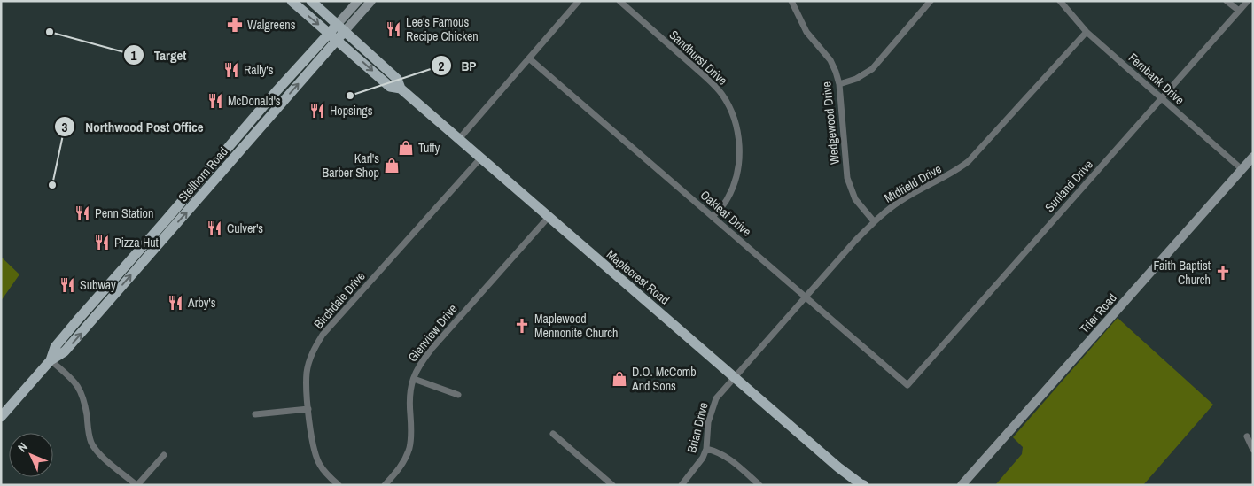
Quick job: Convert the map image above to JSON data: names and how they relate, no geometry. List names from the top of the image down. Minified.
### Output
{"streets":{"main road":["Stellhorn Road","Maplecrest Road"],"street":["Sandhurst Drive","Fernbank Drive","Wedgewood Drive","Midfield Drive","Sunland Drive","Oakleaf Drive","Birchdale Drive","Trier Road","Glenview Drive","Brian Drive"]},"crossings":[["Sandhurst Drive","Oakleaf Drive"],["Fernbank Drive","Midfield Drive"],["Fernbank Drive","Sunland Drive"],["Fernbank Drive","Trier Road"],["Wedgewood Drive","Midfield Drive"],["Stellhorn Road","Maplecrest Road"],["Midfield Drive","Oakleaf Drive"],["Midfield Drive","Maplecrest Road"],["Midfield Drive","Brian Drive"],["Sunland Drive","Oakleaf Drive"],["Maplecrest Road","Birchdale Drive"],["Maplecrest Road","Glenview Drive"],["Maplecrest Road","Brian Drive"]],"places":{"pharmacy":["Walgreens"],"restaurant":["Lee's Famous Recipe Chicken","Rally's","McDonald's","Hopsings","Penn Station","Culver's","Pizza Hut","Subway","Arby's"],"other":["Target","BP","Northwood Post Office"],"shop":["Tuffy","Karl's Barber Shop","D.O. McComb And Sons"],"church":["Faith Baptist Church","Maplewood Mennonite Church"]},"north":"top left"}
